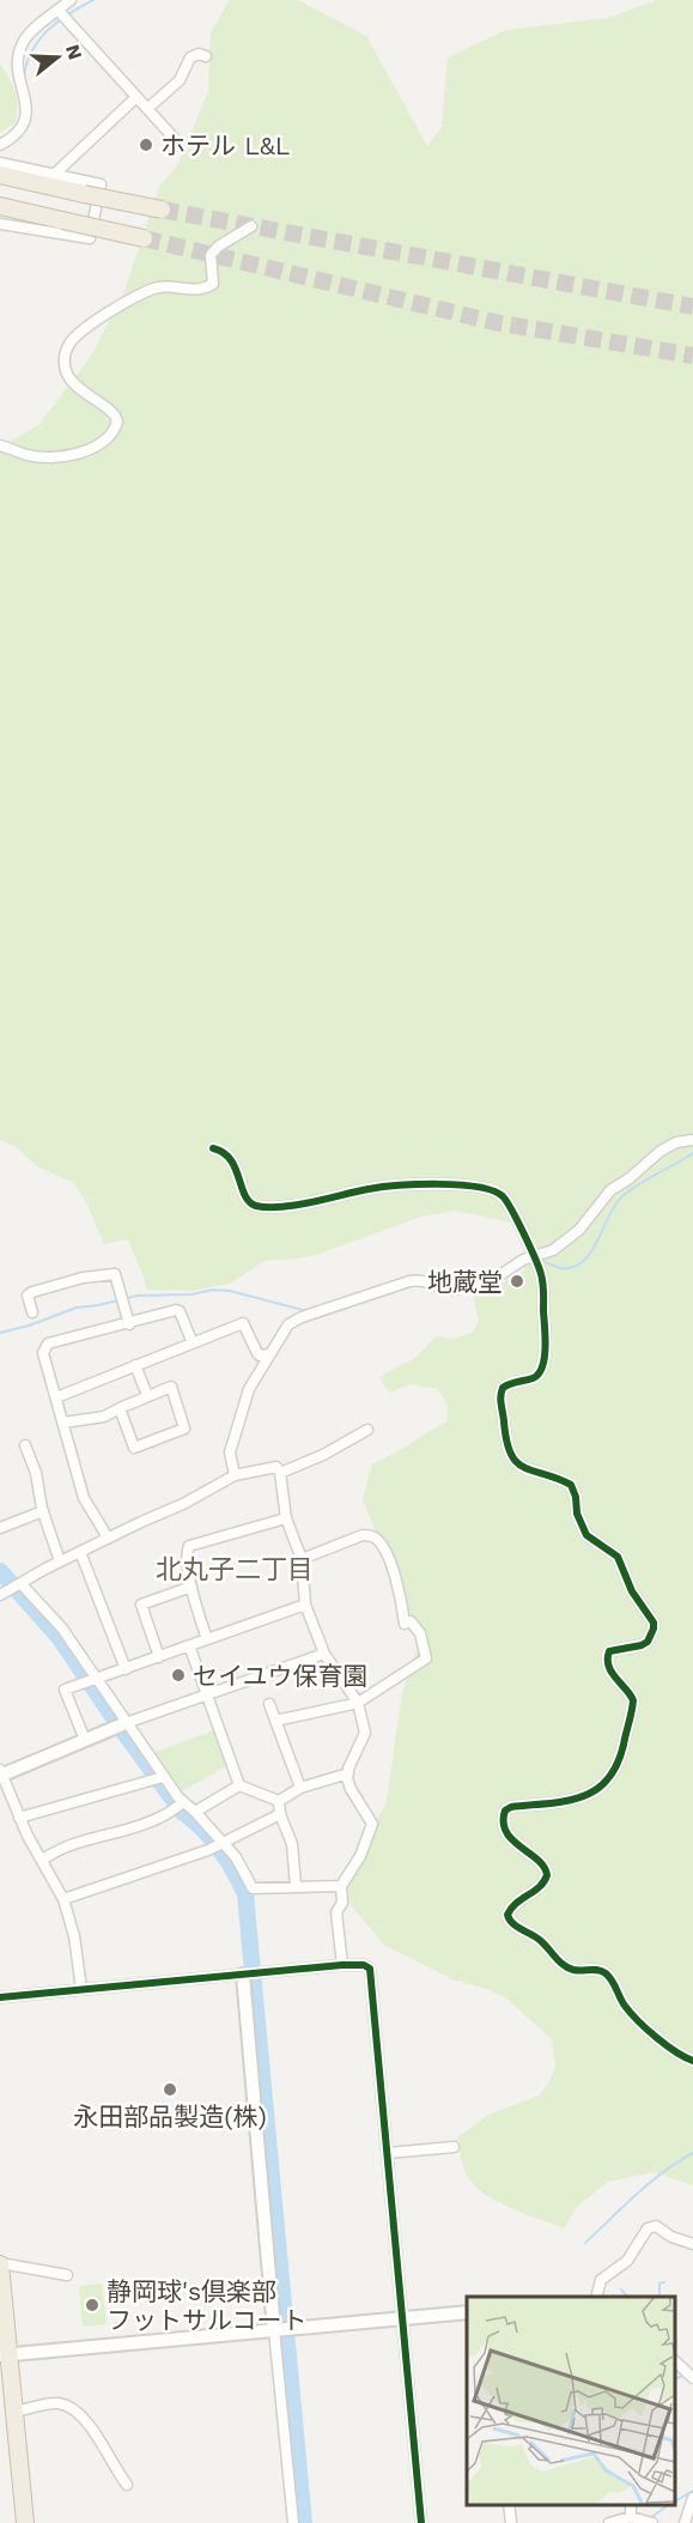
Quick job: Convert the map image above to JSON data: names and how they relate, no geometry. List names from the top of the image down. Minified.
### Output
{"districts":["北丸子二丁目"],"places":["ホテル L&L","地蔵堂","セイユウ保育園","永田部品製造(株)","静岡球's倶楽部 フットサルコート"],"north":"right"}
